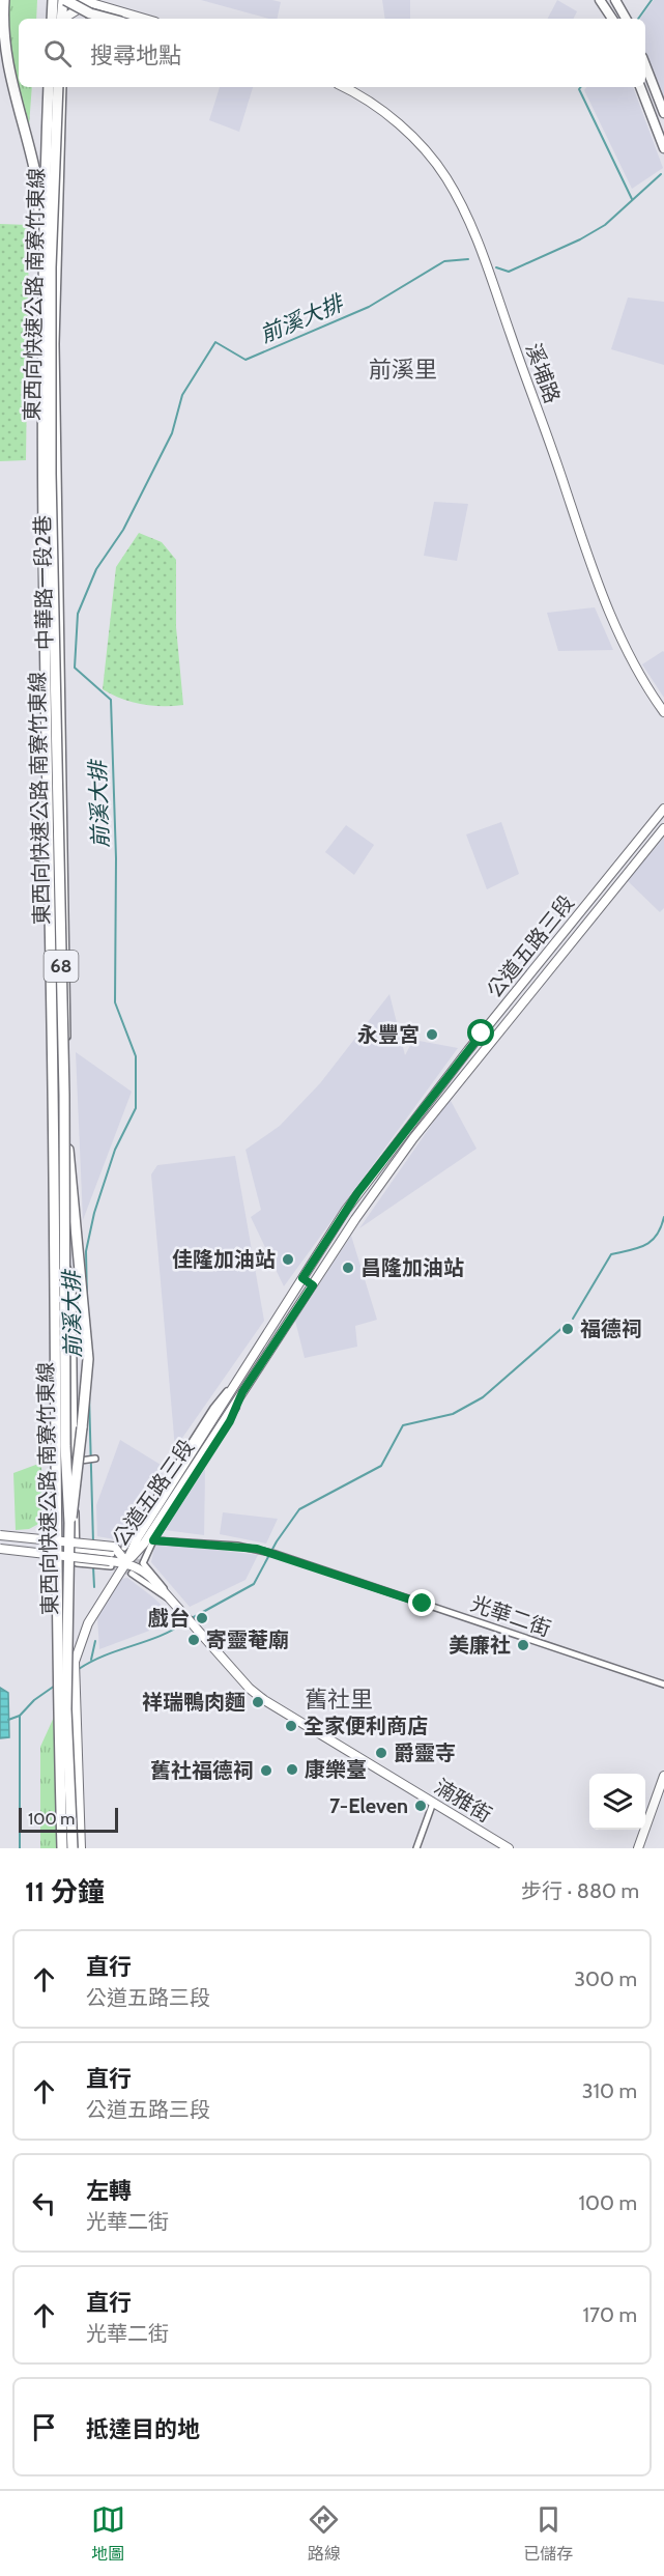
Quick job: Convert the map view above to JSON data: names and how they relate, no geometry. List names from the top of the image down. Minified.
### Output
{"streets":{"highway":["東西向快速公路 南寮竹東線","68"],"street":["溪埔路","中華路一段2巷","公道五路三段","光華二街","湳雅街"]},"crossings":[["公道五路三段","光華二街"],["公道五路三段","湳雅街"]],"districts":["前溪里","舊社里"],"water":["前溪大排"],"places":["永豐宮","佳隆加油站","昌隆加油站","福德祠","戲台","寄靈菴廟","美廉社","祥瑞鴨肉麵","全家便利商店","爵靈寺","康樂臺","舊社福德祠","7-Eleven"],"scale_bar":"100 m","page":{"search":"搜尋地點","scale":"100 m","heading":["11 分鐘","步行 · 880 m"],"list":[["直行","公道五路三段","300 m"],["直行","公道五路三段","310 m"],["左轉","光華二街","100 m"],["直行","光華二街","170 m"],"抵達目的地"],"nav":["地圖","路線","已儲存"]}}
